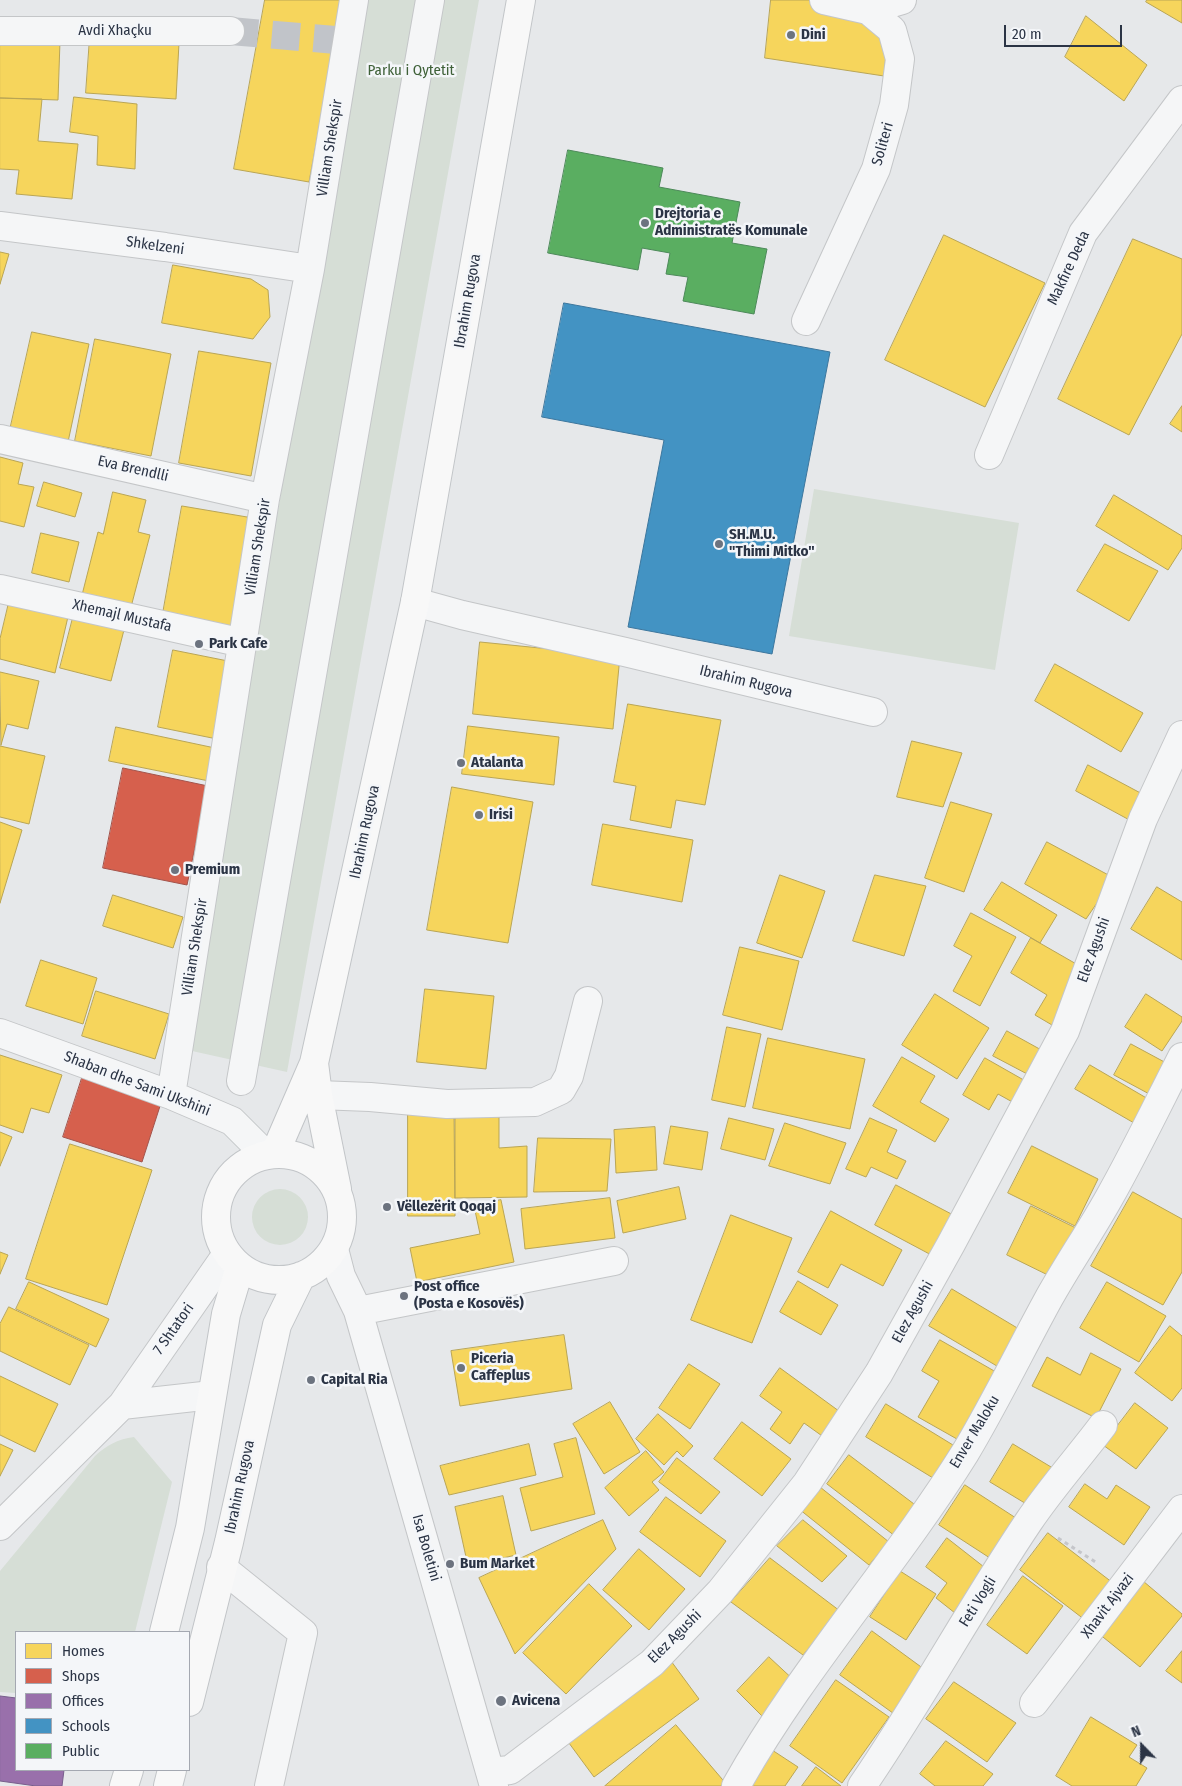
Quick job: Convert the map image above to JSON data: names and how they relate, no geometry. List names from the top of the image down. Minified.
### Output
{"streets":{"main road":["Ibrahim Rugova"],"street":["Avdi Xhaçku","Soliteri","Villiam Shekspir","Shkelzeni","Makfire Deda","Eva Brendlli","Xhemajl Mustafa","Elez Agushi","Shaban dhe Sami Ukshini","7 Shtatori","Enver Maloku","Isa Boletini","Feti Vogli","Xhavit Ajvazi"]},"crossings":[["Villiam Shekspir","Shkelzeni"],["Villiam Shekspir","Eva Brendlli"],["Villiam Shekspir","Xhemajl Mustafa"],["Villiam Shekspir","Shaban dhe Sami Ukshini"],["Ibrahim Rugova","Shaban dhe Sami Ukshini"],["Ibrahim Rugova","7 Shtatori"],["Ibrahim Rugova","Isa Boletini"],["Elez Agushi","Isa Boletini"],["Shaban dhe Sami Ukshini","7 Shtatori"],["Shaban dhe Sami Ukshini","Isa Boletini"],["7 Shtatori","Isa Boletini"]],"parks":["Parku i Qytetit"],"places":["Dini","Drejtoria e Administratës Komunale","SH.M.U. \"Thimi Mitko\"","Park Cafe","Atalanta","Irisi","Premium","Vëllezërit Qoqaj","Post office (Posta e Kosovës)","Piceria Caffeplus","Capital Ria","Bum Market","Avicena"],"legend":["Homes","Shops","Offices","Schools","Public"],"scale_bar":"20 m","north":"top"}
